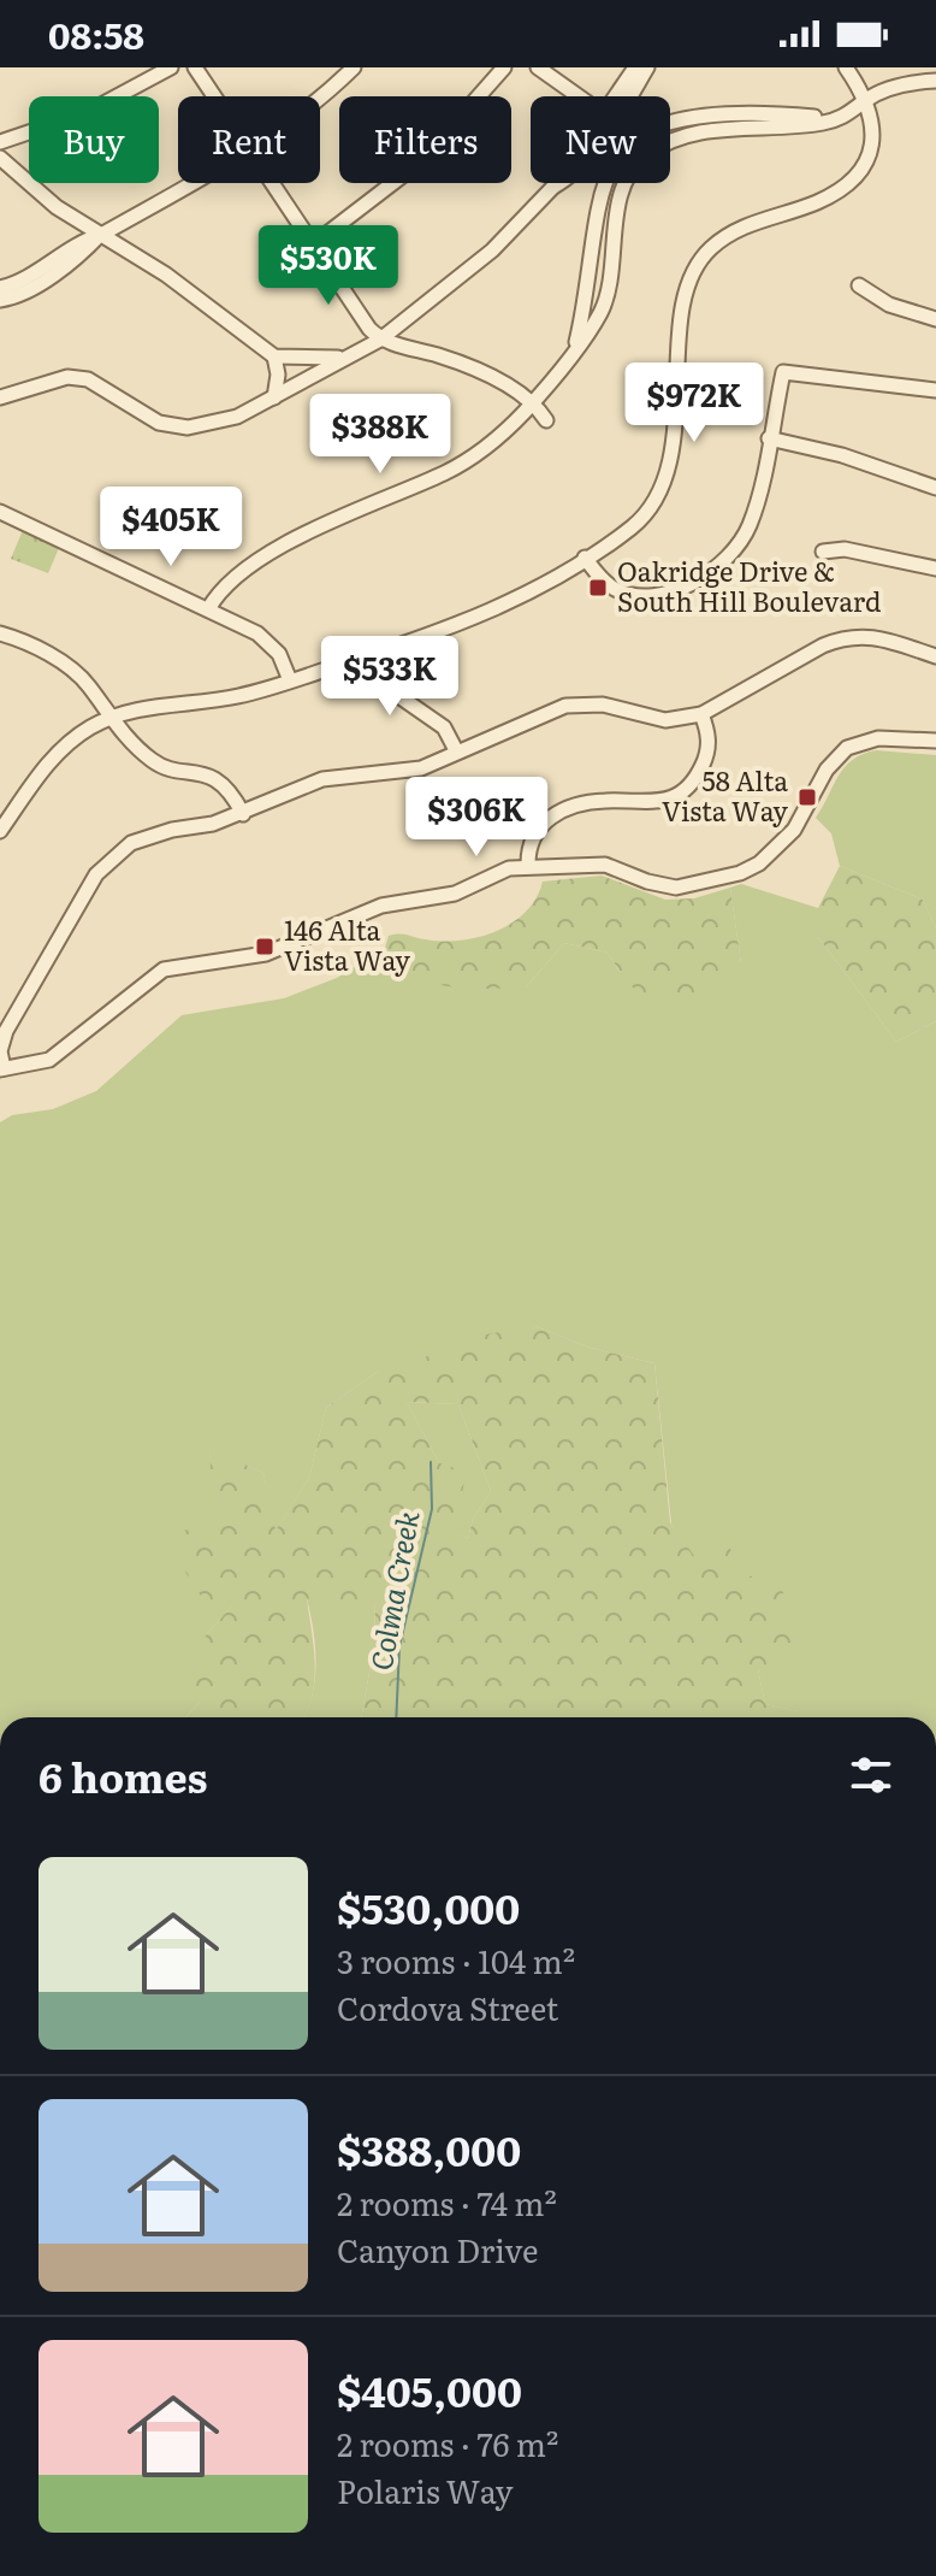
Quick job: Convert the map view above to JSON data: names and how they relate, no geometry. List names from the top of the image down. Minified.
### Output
{"water":["Colma Creek"],"places":{"transit":["Oakridge Drive & South Hill Boulevard","58 Alta Vista Way","146 Alta Vista Way"]},"page":{"status":"08:58","chip":["Buy","Rent","Filters","New"],"price":["$530K","$972K","$388K","$405K","$533K","$306K"],"heading":"6 homes","list":[{"name":"$530,000","note":"3 rooms · 104 m² · Cordova Street"},{"name":"$388,000","note":"2 rooms · 74 m² · Canyon Drive"},{"name":"$405,000","note":"2 rooms · 76 m² · Polaris Way"}]}}
